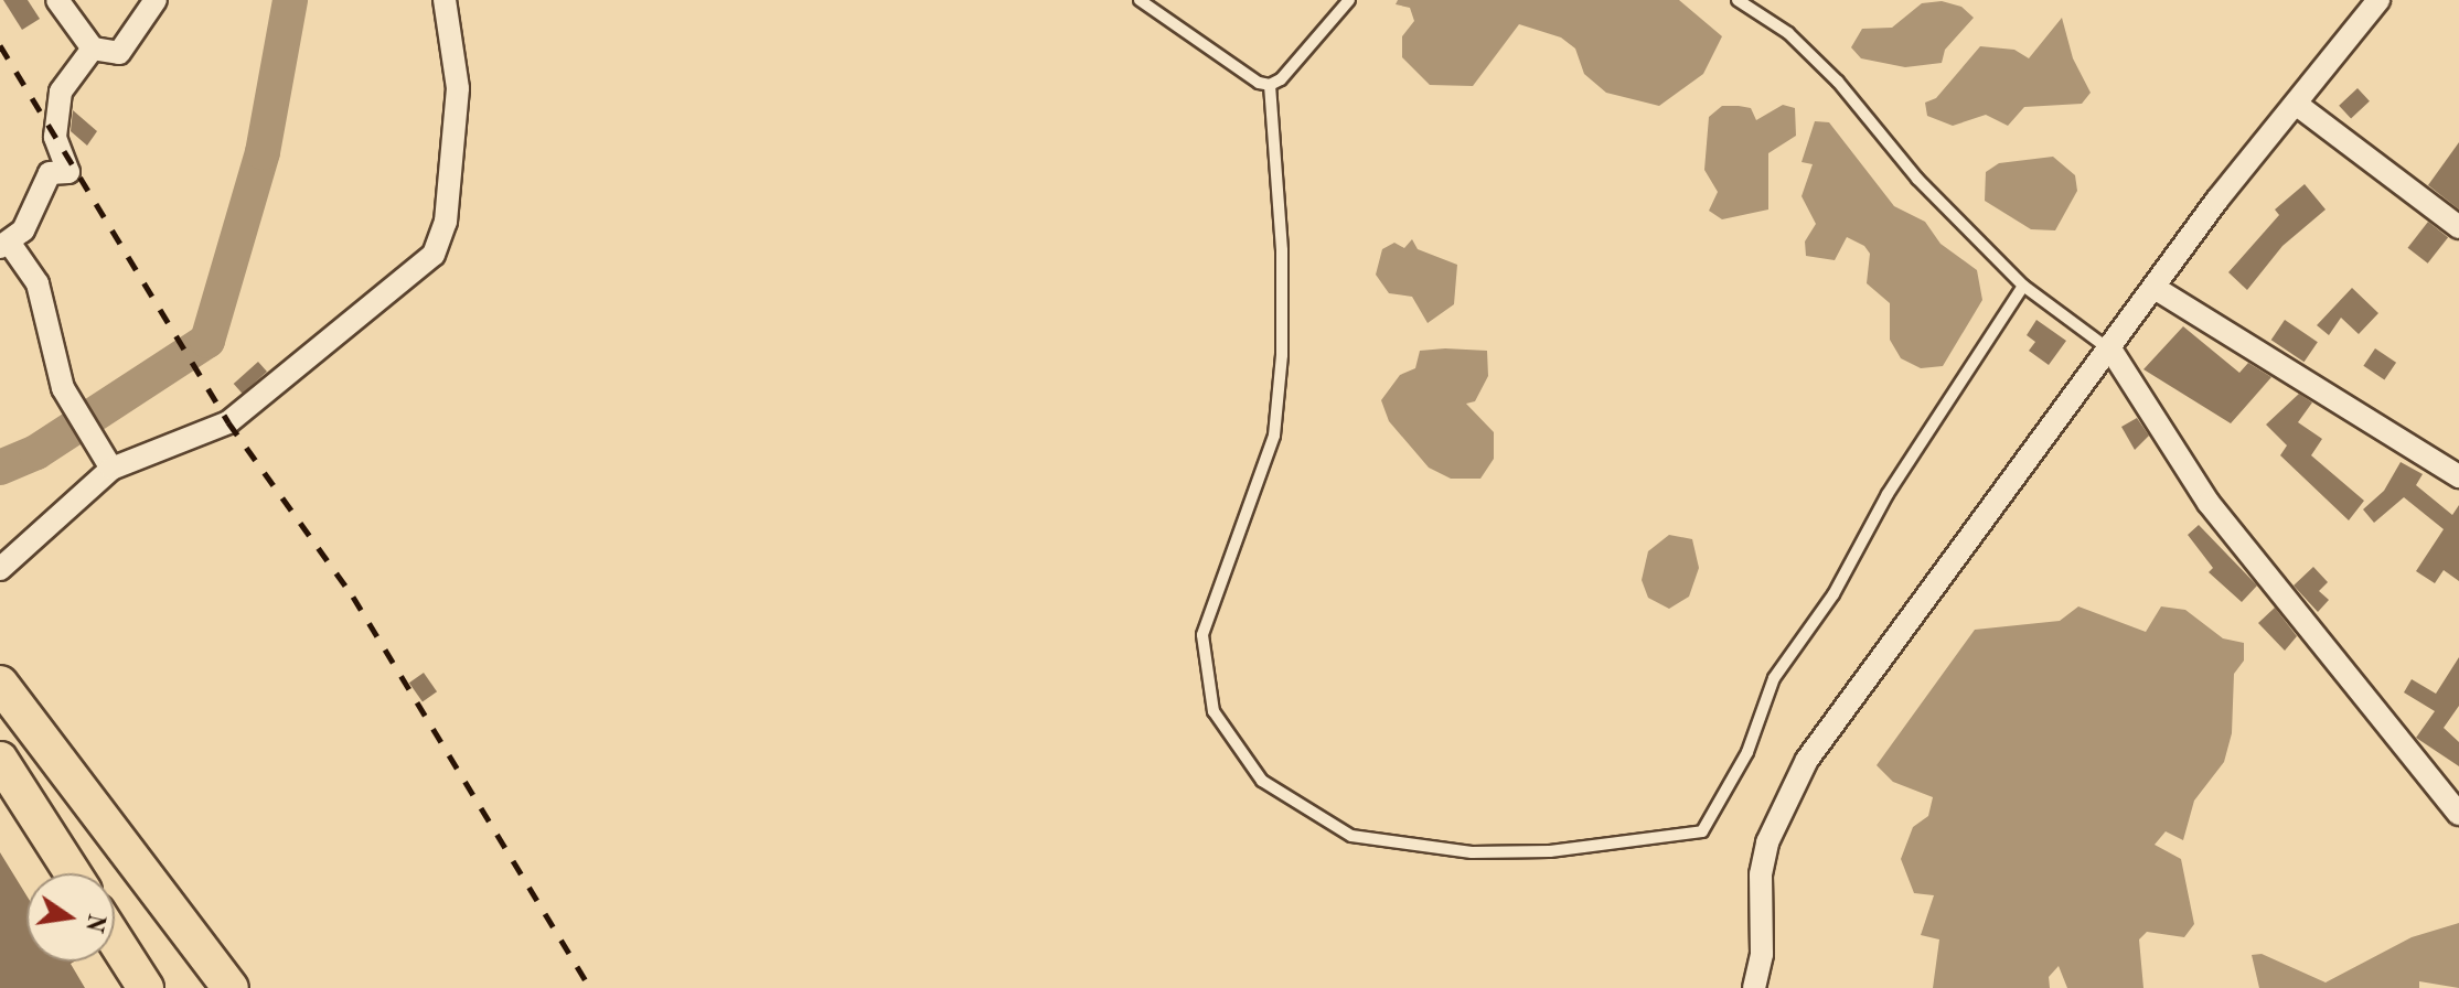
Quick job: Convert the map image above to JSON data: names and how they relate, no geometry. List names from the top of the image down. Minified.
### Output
{"north":"right"}
